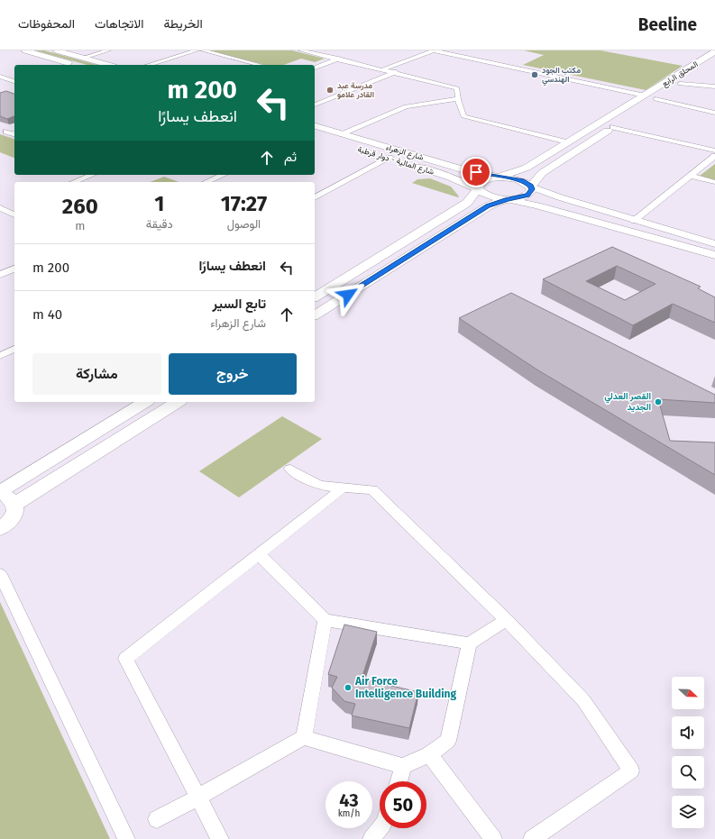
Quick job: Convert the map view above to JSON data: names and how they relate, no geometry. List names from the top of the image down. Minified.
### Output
{"streets":{"main road":["المحلق الرابع","شارع الزهراء","شارع المالية - دوار قرطبة"]},"crossings":[["المحلق الرابع","شارع الزهراء"],["المحلق الرابع","شارع المالية - دوار قرطبة"],["شارع الزهراء","شارع المالية - دوار قرطبة"]],"places":["مكتب الجود الهندسي","مدرسة عبد القادر علامو","القصر العدلي الجديد","Air Force Intelligence Building"],"north":"right","page":{"header":"Beeline","nav":["الخريطة","الاتجاهات","المحفوظات"],"turn":["200 m","انعطف يسارًا"],"then":"ثم","eta":["17:27","الوصول","1","دقيقة","260","m"],"list":[{"name":"انعطف يسارًا","value":"200 m"},{"name":"تابع السير","note":"شارع الزهراء","value":"40 m"}],"buttons":["خروج","مشاركة"],"speed":"43 km/h","limit":"50"}}
